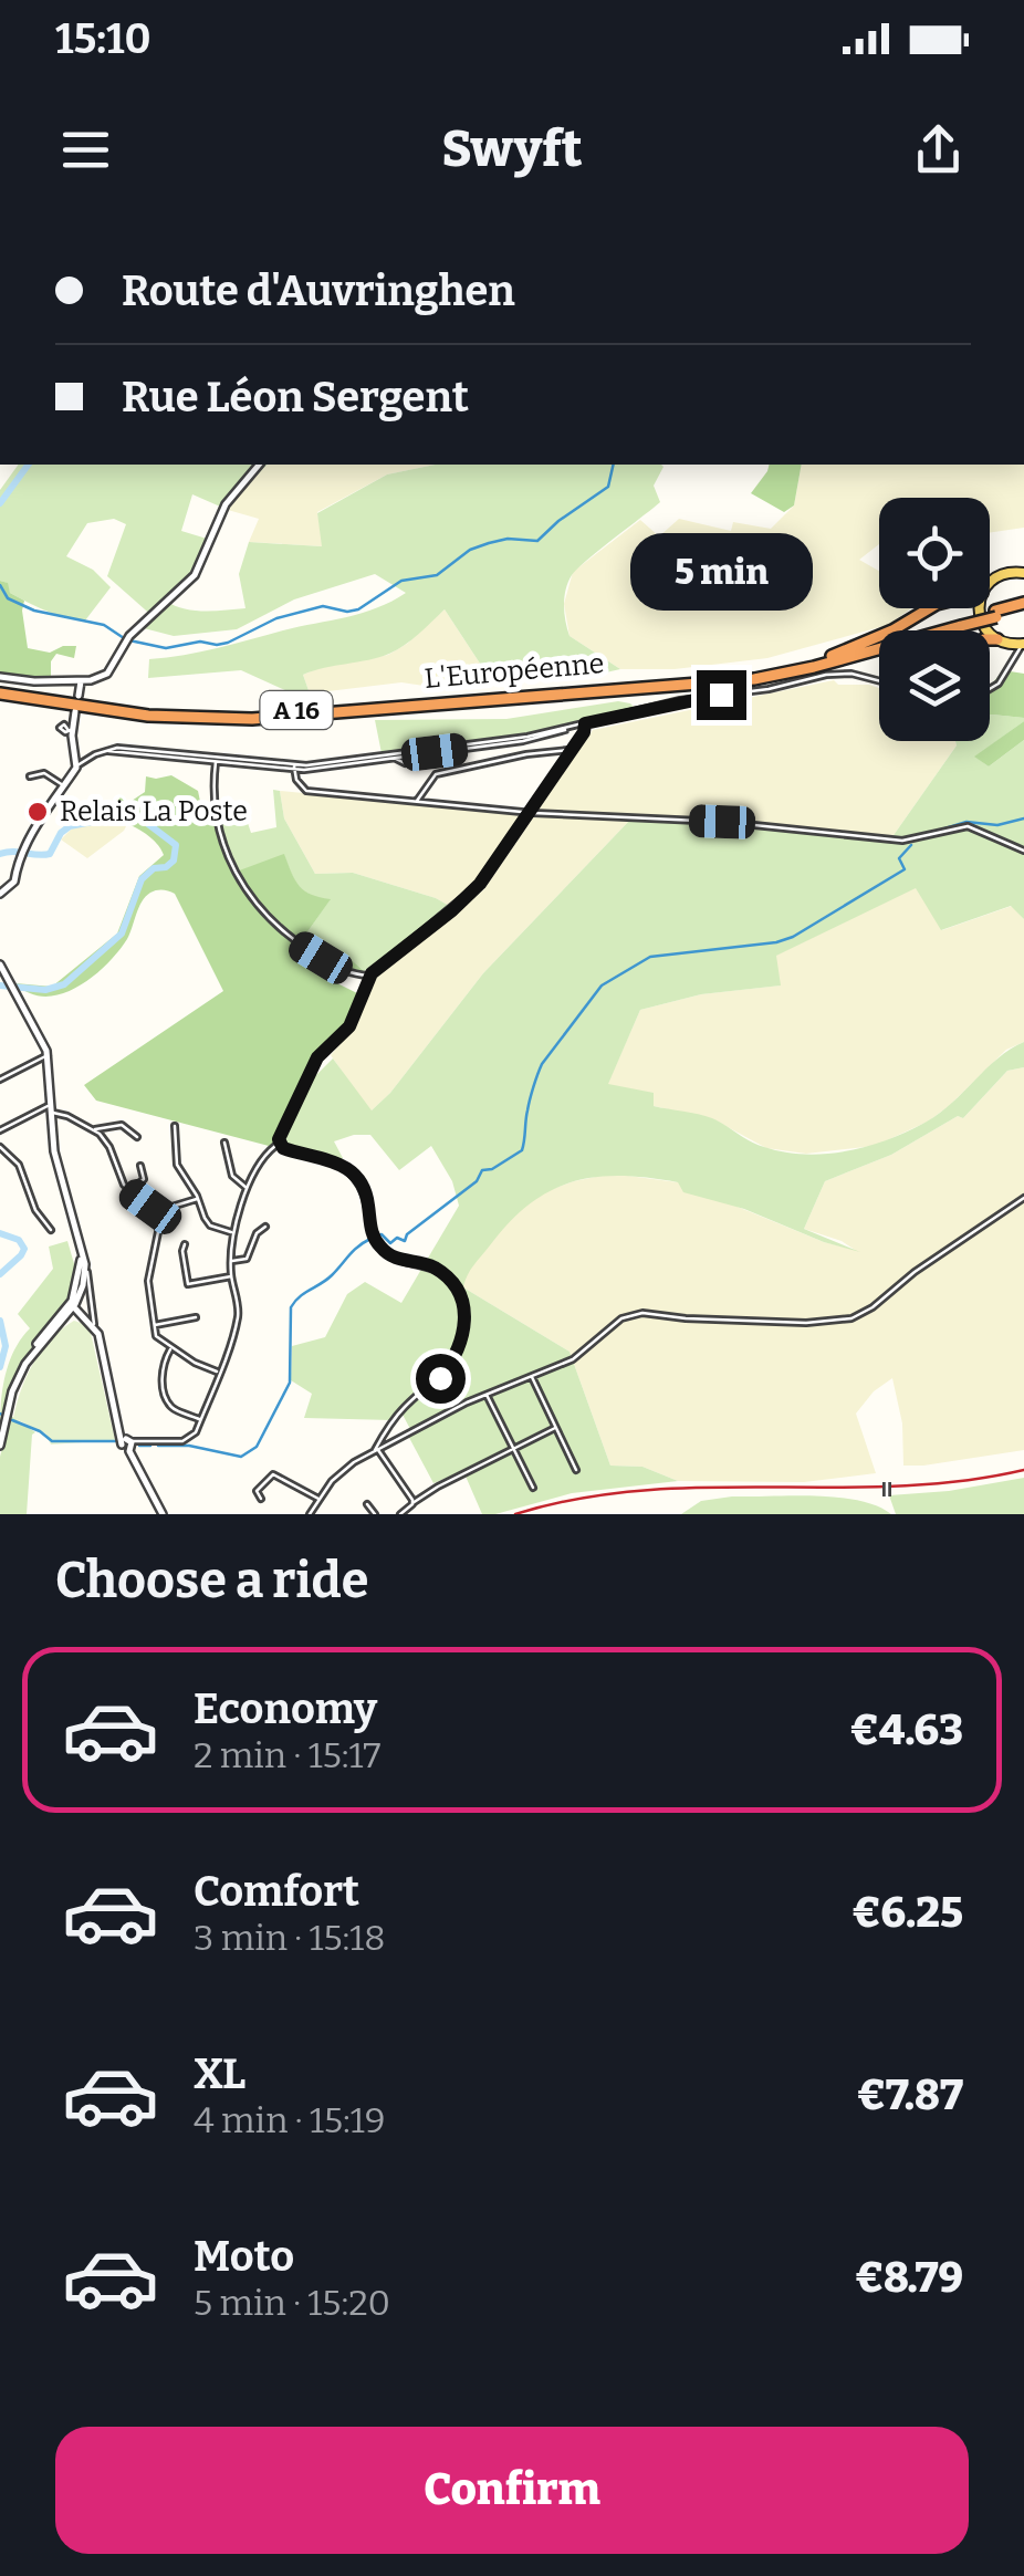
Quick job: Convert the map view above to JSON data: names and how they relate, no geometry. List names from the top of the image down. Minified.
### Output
{"streets":{"highway":["L'Européenne","A 16"]},"places":["Relais La Poste"],"page":{"status":"15:10","header":"Swyft","banner":["Route d'Auvringhen","Rue Léon Sergent"],"bubble":"5 min","heading":"Choose a ride","list":[{"name":"Economy","note":"2 min · 15:17","value":"€4.63"},{"name":"Comfort","note":"3 min · 15:18","value":"€6.25"},{"name":"XL","note":"4 min · 15:19","value":"€7.87"},{"name":"Moto","note":"5 min · 15:20","value":"€8.79"}],"buttons":"Confirm"}}
